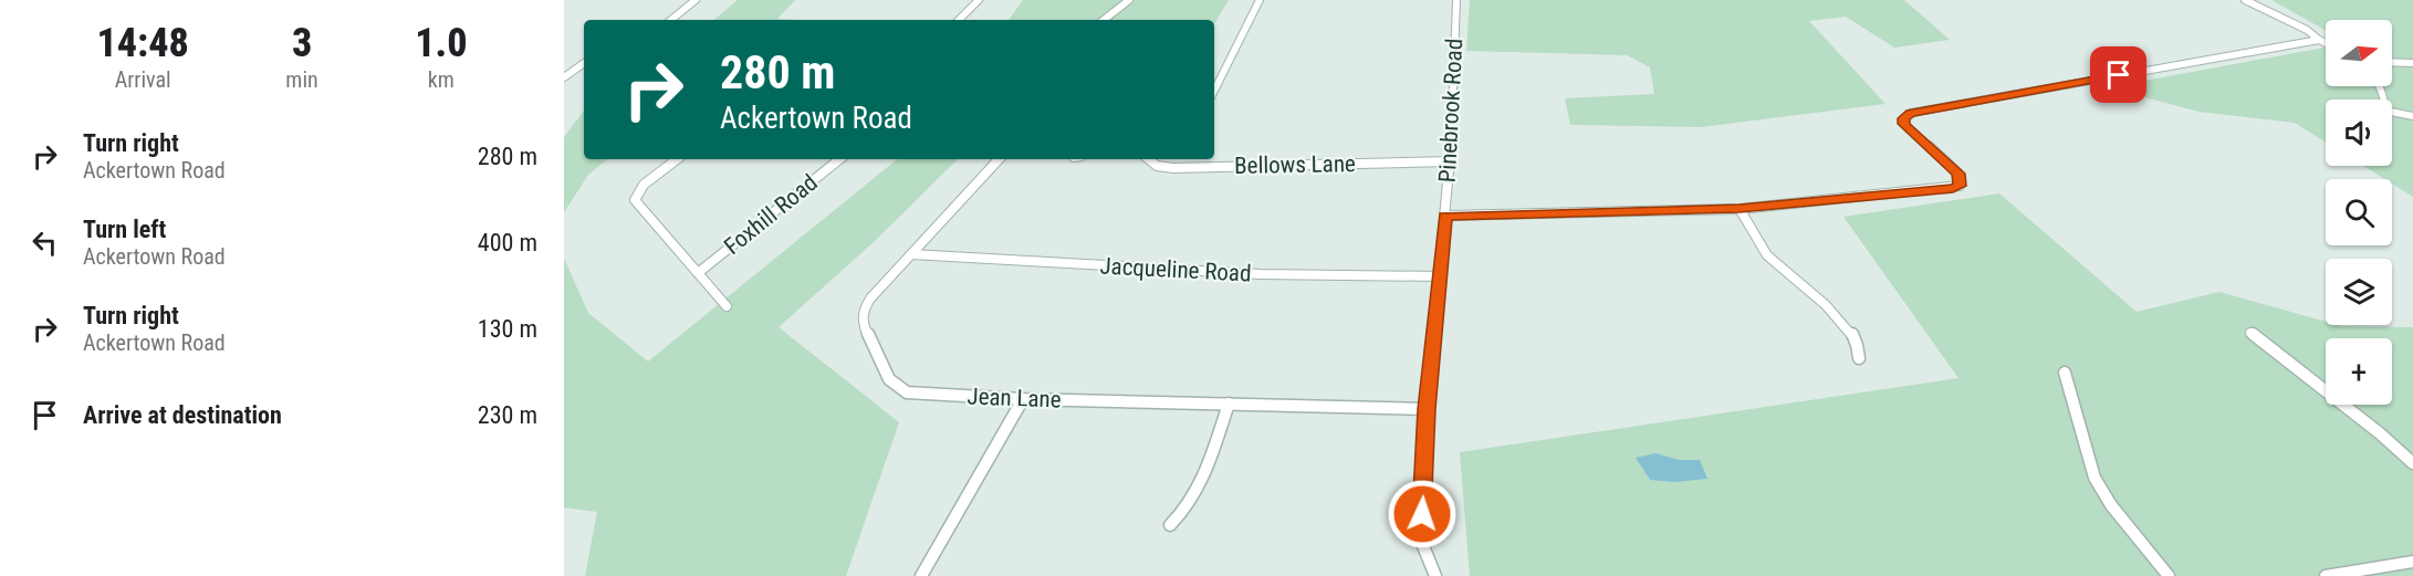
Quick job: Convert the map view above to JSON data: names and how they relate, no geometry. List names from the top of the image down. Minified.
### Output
{"streets":{"street":["Pinebrook Road","Bellows Lane","Foxhill Road","Jacqueline Road","Jean Lane"]},"crossings":[["Pinebrook Road","Bellows Lane"],["Pinebrook Road","Jacqueline Road"],["Pinebrook Road","Jean Lane"],["Jacqueline Road","Jean Lane"]],"north":"right","page":{"eta":["14:48","Arrival","3","min","1.0","km"],"map_buttons":"+","turn":["280 m","Ackertown Road"],"list":[{"name":"Turn right","note":"Ackertown Road","value":"280 m"},{"name":"Turn left","note":"Ackertown Road","value":"400 m"},{"name":"Turn right","note":"Ackertown Road","value":"130 m"},{"name":"Arrive at destination","value":"230 m"}]}}
